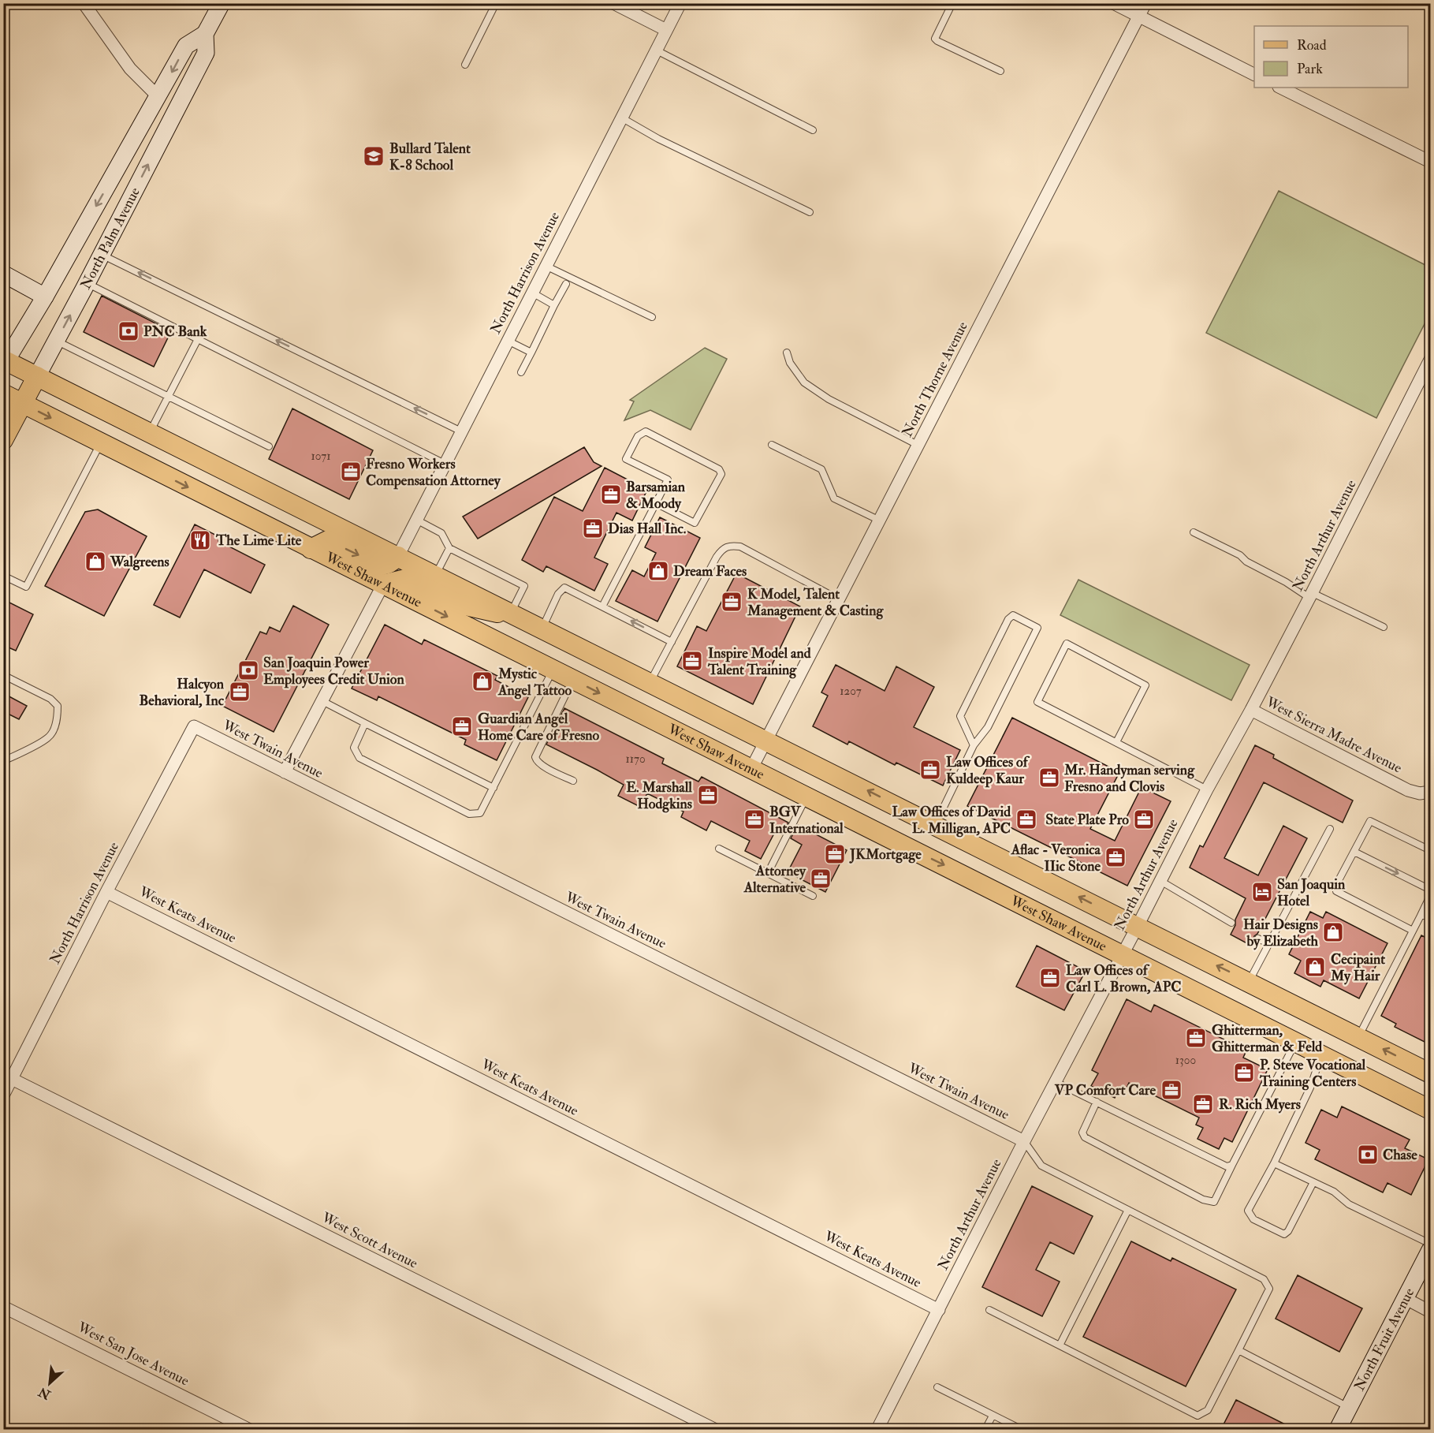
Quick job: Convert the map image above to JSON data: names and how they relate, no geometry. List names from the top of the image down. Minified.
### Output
{"streets":{"main road":["North Palm Avenue","West Shaw Avenue","North Fruit Avenue"],"street":["North Harrison Avenue","North Thorne Avenue","North Arthur Avenue","West Sierra Madre Avenue","West Twain Avenue","West Keats Avenue","West Scott Avenue","West San Jose Avenue"]},"crossings":[["North Palm Avenue","West Shaw Avenue"],["North Harrison Avenue","West Twain Avenue"],["North Harrison Avenue","West Keats Avenue"],["North Harrison Avenue","West Scott Avenue"],["North Thorne Avenue","West Shaw Avenue"],["North Arthur Avenue","West Shaw Avenue"],["North Arthur Avenue","West Sierra Madre Avenue"],["North Arthur Avenue","West Twain Avenue"],["North Arthur Avenue","West Keats Avenue"]],"places":{"school or university":["Bullard Talent K-8 School"],"bank":["PNC Bank","San Joaquin Power Employees Credit Union","Chase"],"office":["Fresno Workers Compensation Attorney","Barsamian & Moody","Dias Hall Inc.","K Model, Talent Management & Casting","Inspire Model and Talent Training","Halcyon Behavioral, Inc","Guardian Angel Home Care of Fresno","Law Offices of Kuldeep Kaur","Mr. Handyman serving Fresno and Clovis","E. Marshall Hodgkins","BGV International","Law Offices of David L. Milligan, APC","State Plate Pro","JKMortgage","Aflac - Veronica IIic Stone","Attorney Alternative","Law Offices of Carl L. Brown, APC","Ghitterman, Ghitterman & Feld","P. Steve Vocational Training Centers","VP Comfort Care","R. Rich Myers"],"restaurant":["The Lime Lite"],"shop":["Walgreens","Dream Faces","Mystic Angel Tattoo","Hair Designs by Elizabeth","Cecipaint My Hair"],"hotel":["San Joaquin Hotel"]},"house_numbers":["1071","1207","1170","1300"],"legend":["Road","Park"],"north":"bottom left"}
